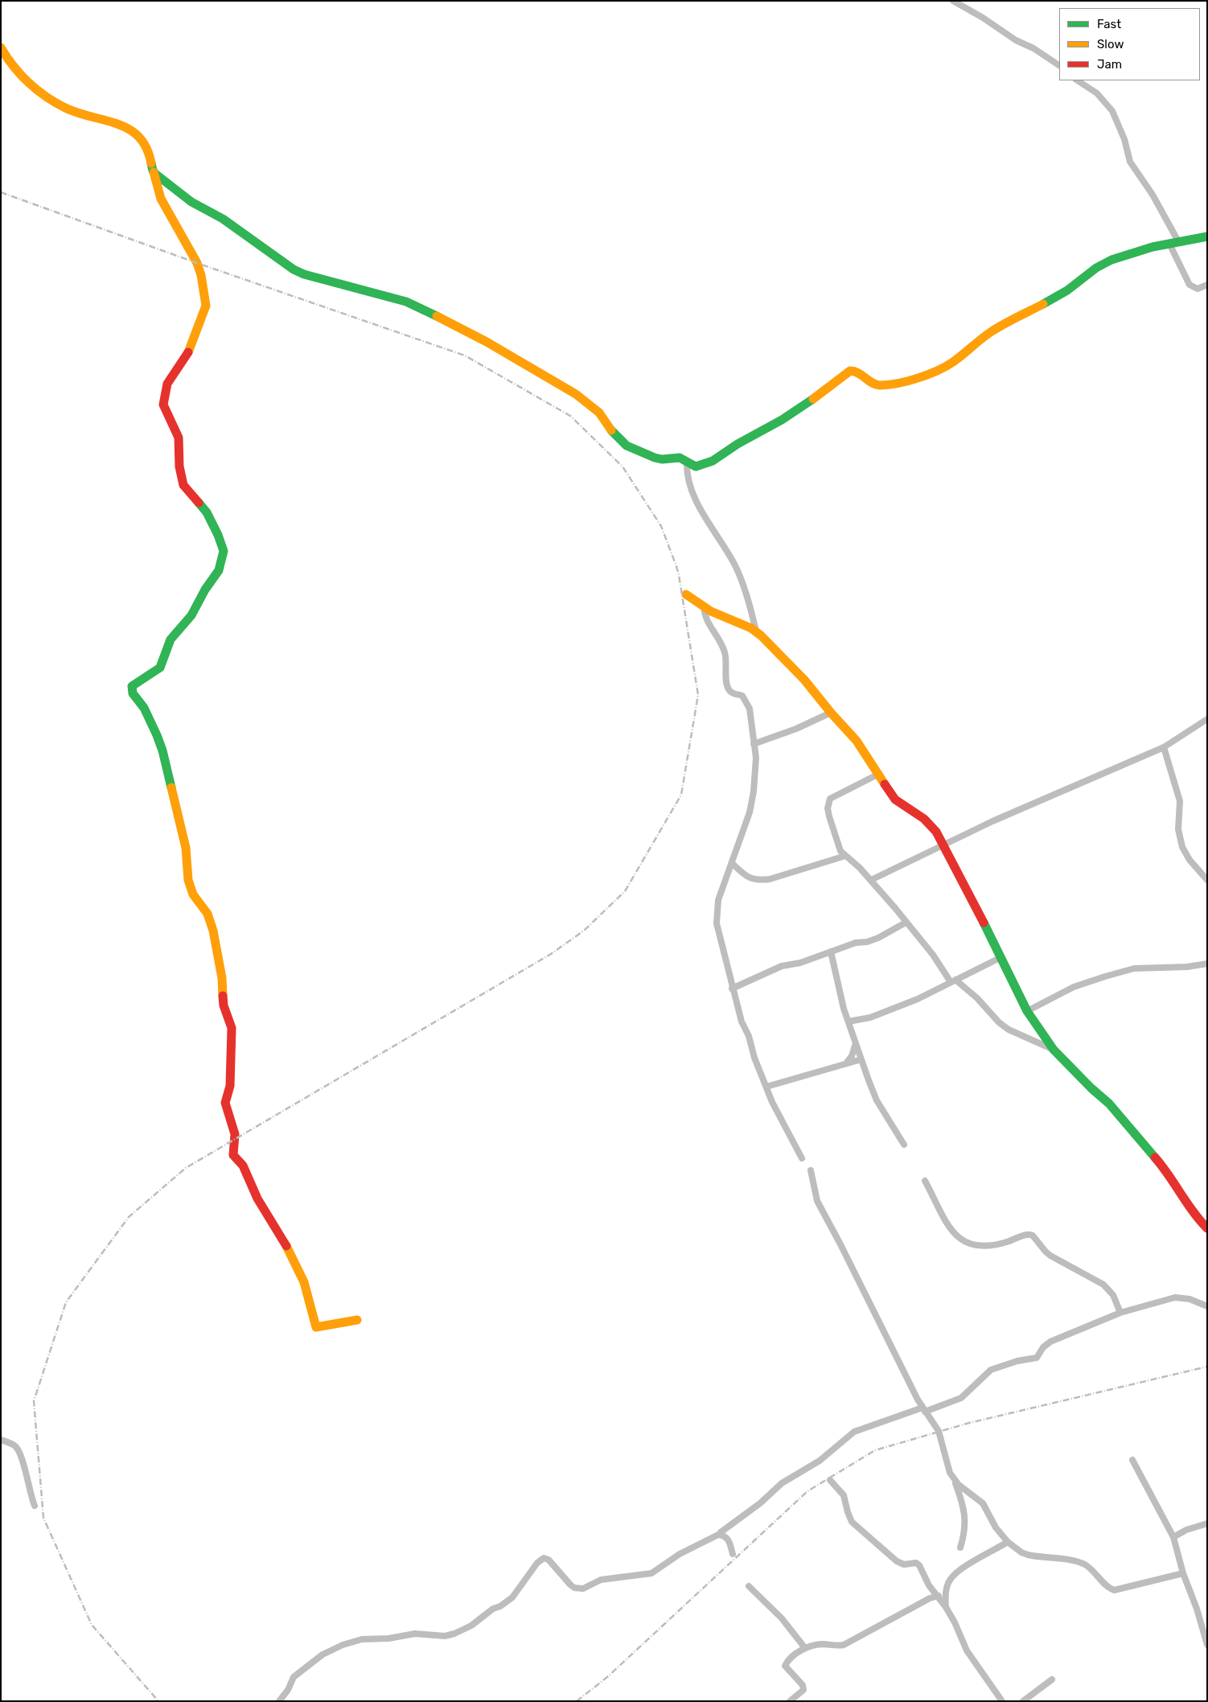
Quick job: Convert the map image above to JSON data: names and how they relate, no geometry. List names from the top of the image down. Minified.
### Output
{"legend":["Fast","Slow","Jam"]}
